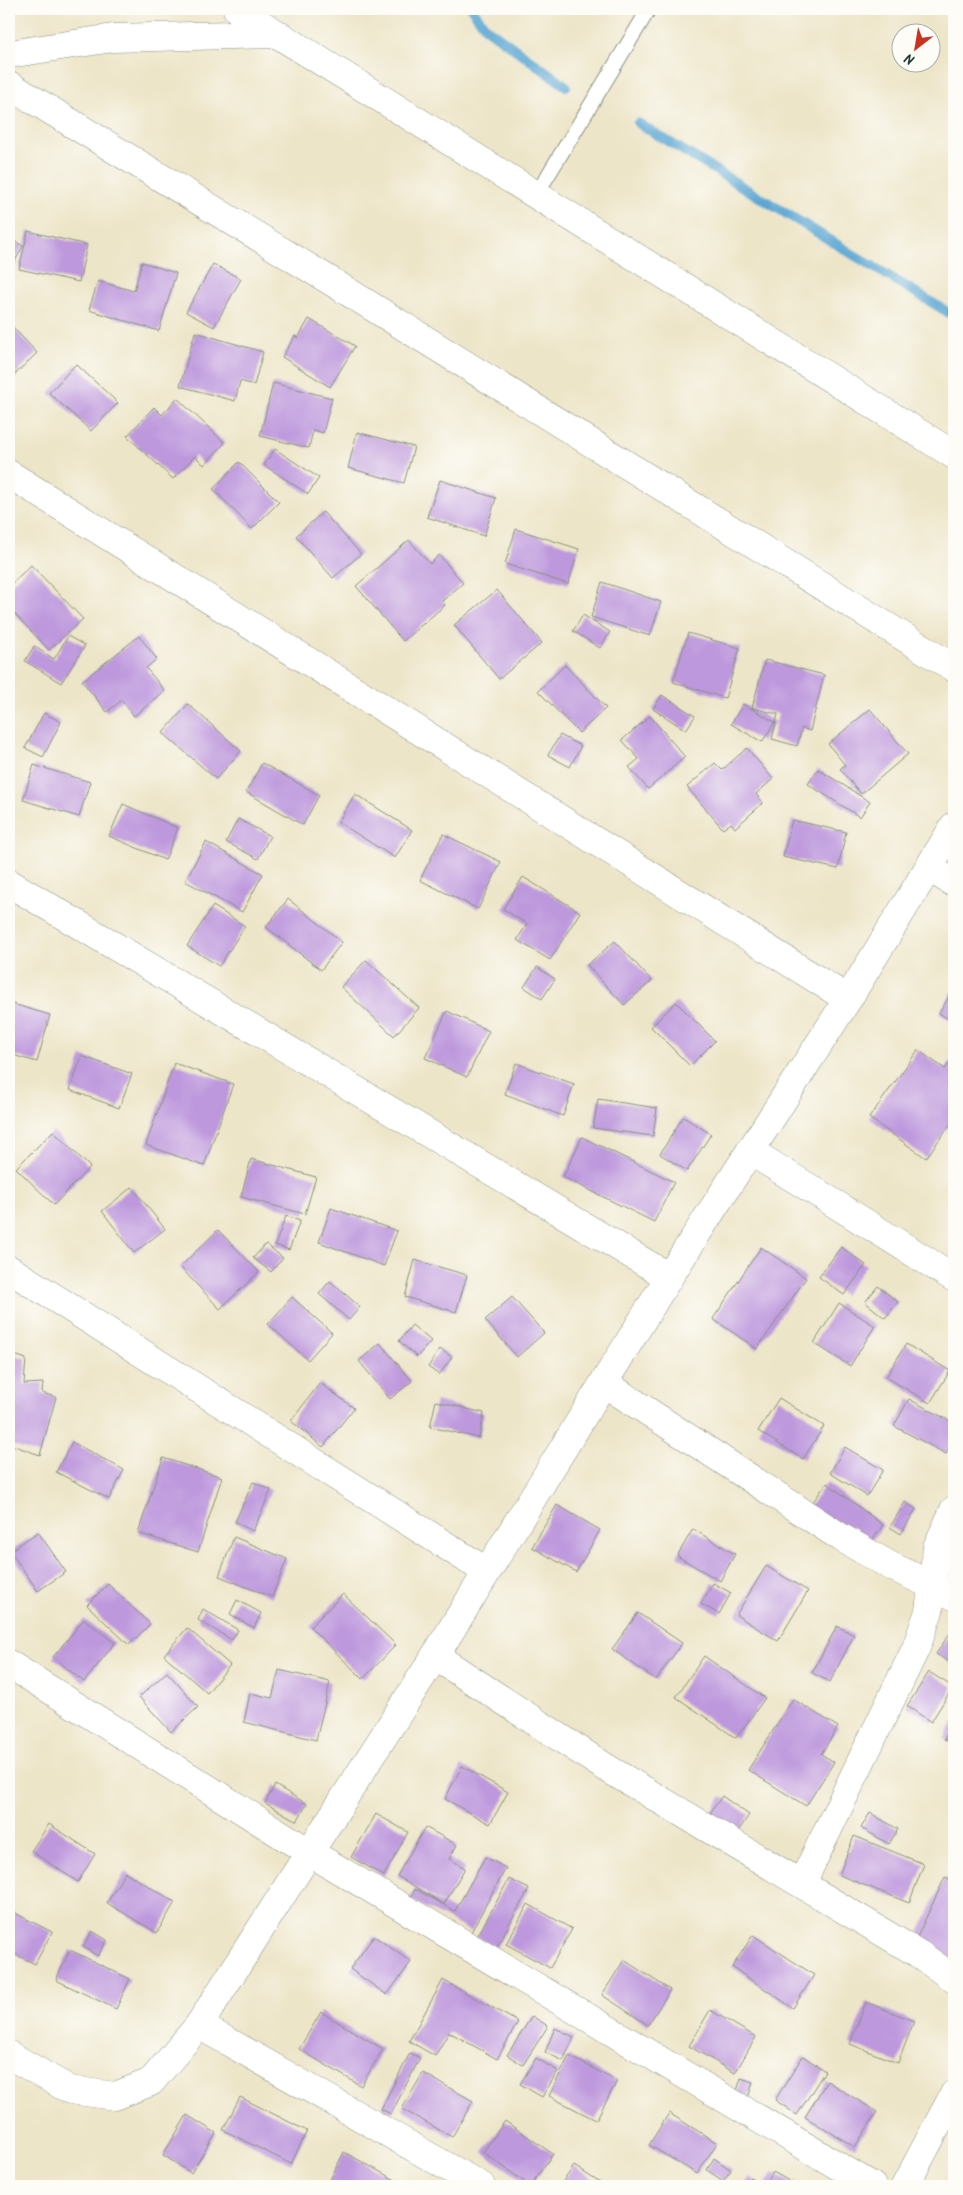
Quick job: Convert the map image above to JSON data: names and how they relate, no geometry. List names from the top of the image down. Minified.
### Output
{"north":"bottom left"}
